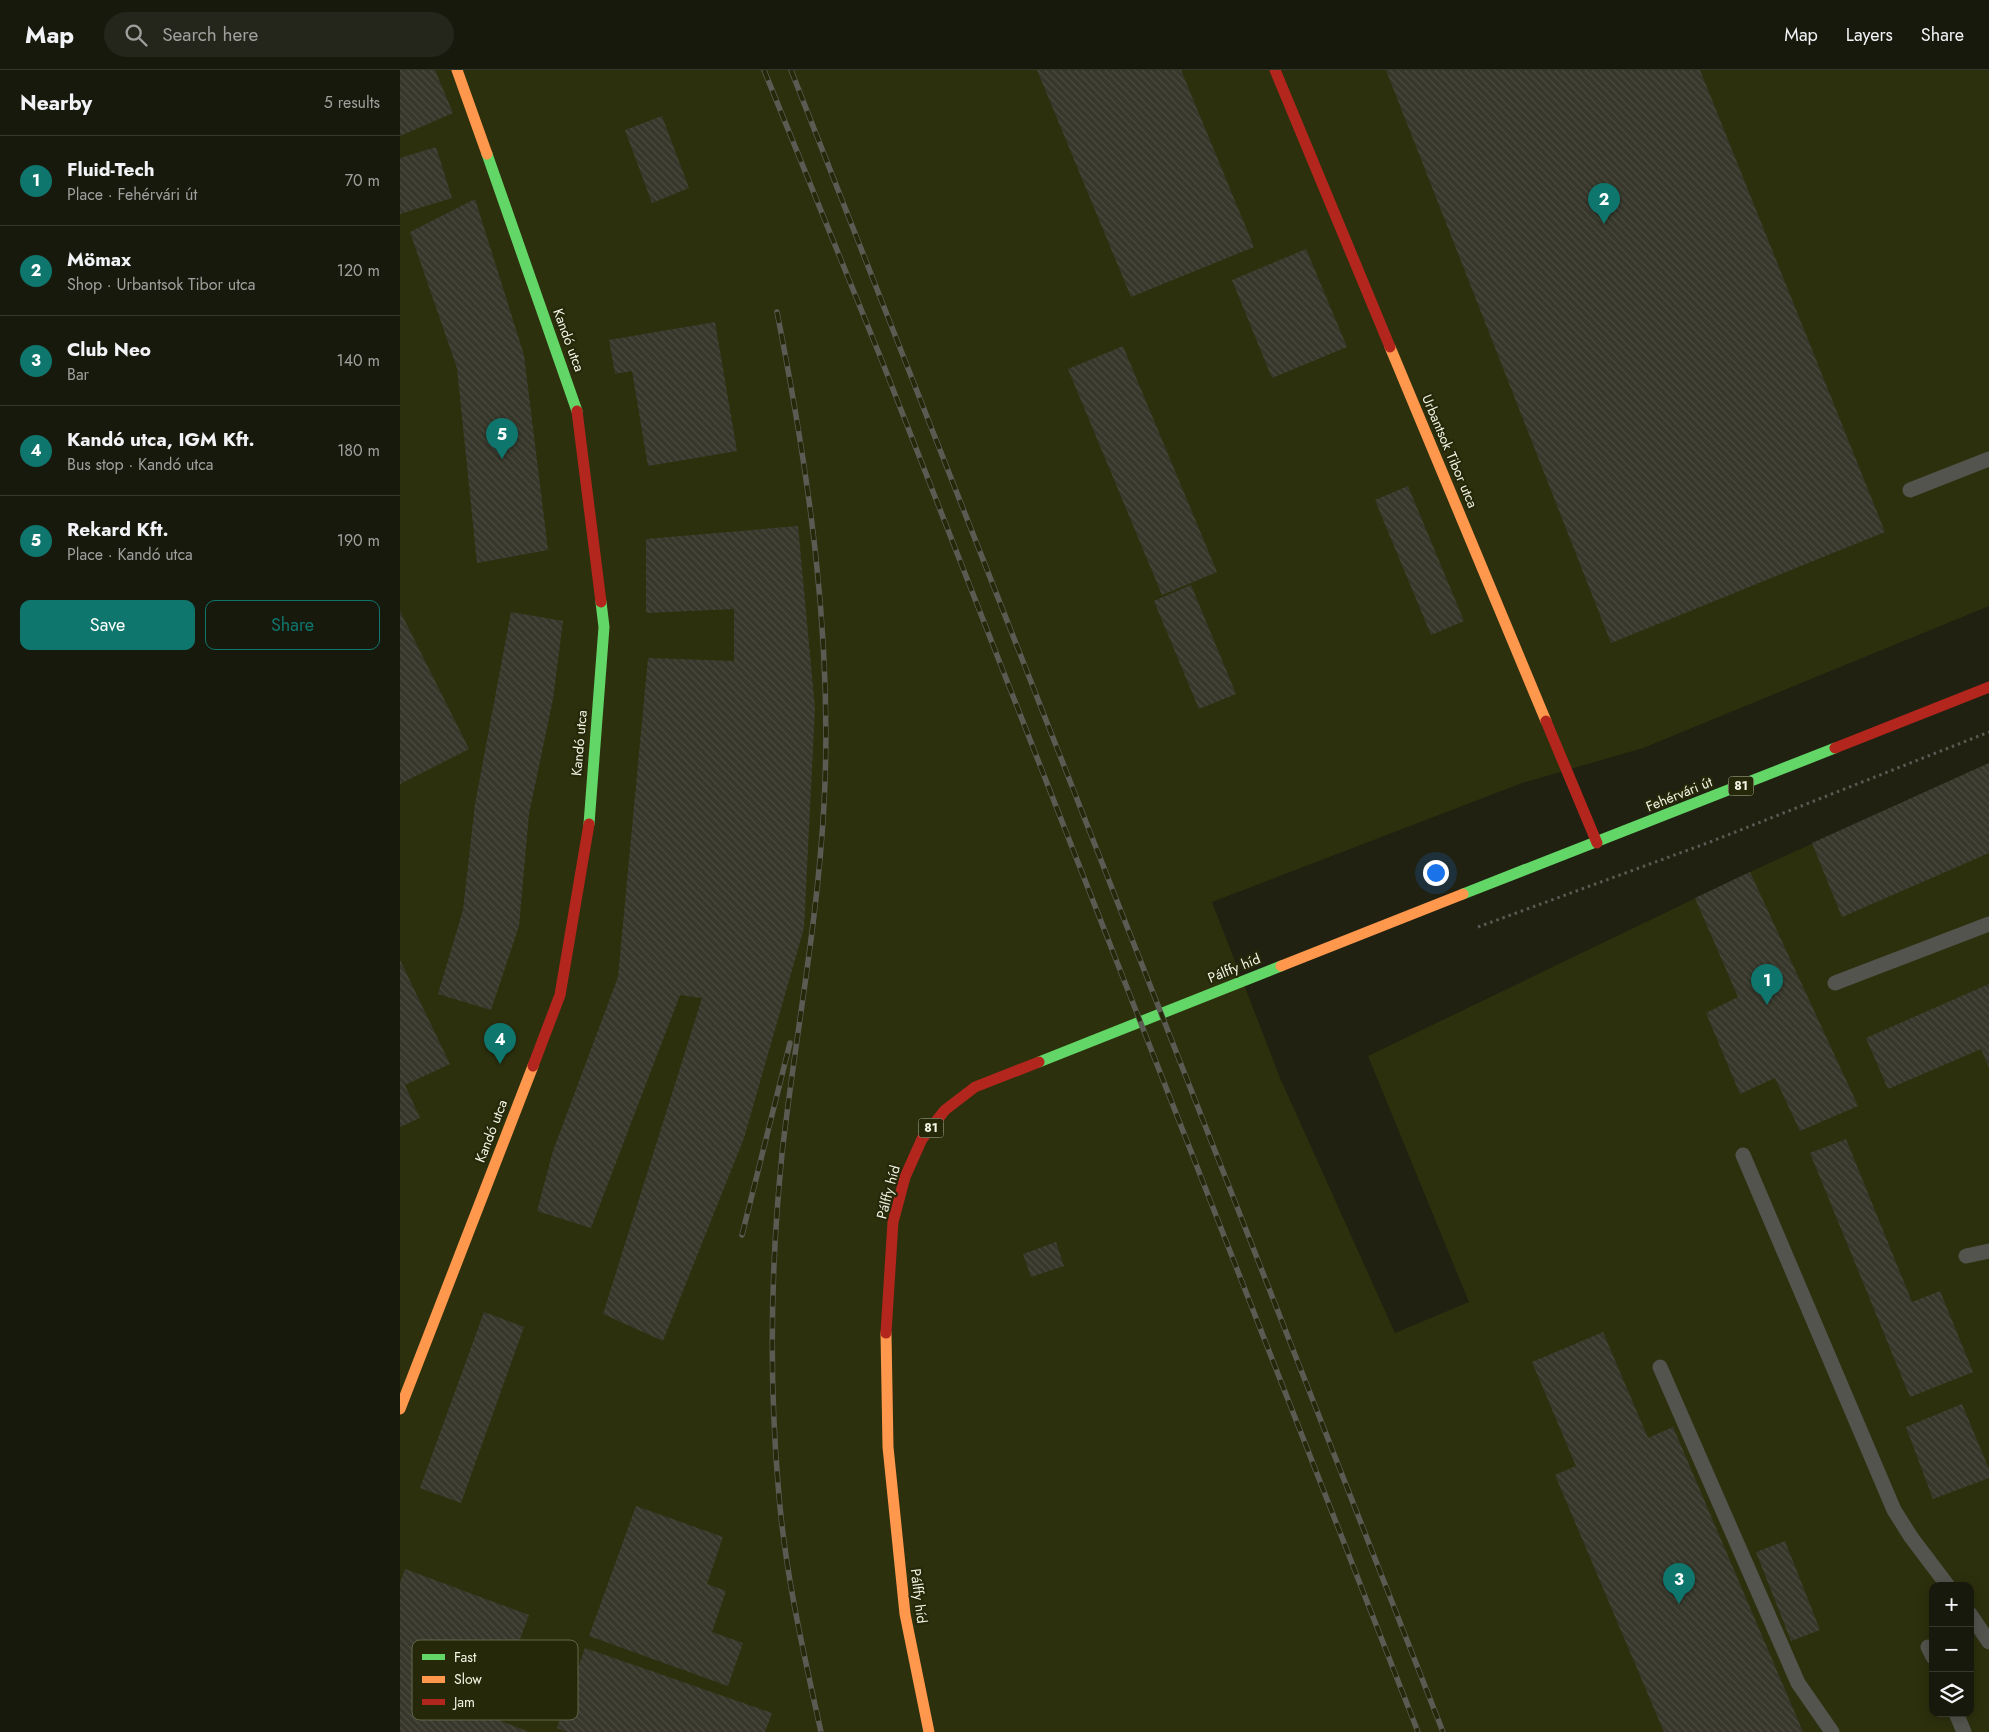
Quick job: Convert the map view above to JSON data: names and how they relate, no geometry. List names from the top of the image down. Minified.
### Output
{"streets":{"street":["Kandó utca","Urbantsok Tibor utca","81","Fehérvári út","Pálffy híd"]},"crossings":[["Urbantsok Tibor utca","Fehérvári út"],["Fehérvári út","Pálffy híd"]],"legend":["Fast","Slow","Jam"],"page":{"header":"Map","search":"Search here","nav":["Map","Layers","Share"],"heading":["Nearby","5 results"],"list":[{"mark":"1","name":"Fluid-Tech","note":"Place · Fehérvári út","value":"70 m"},{"mark":"2","name":"Mömax","note":"Shop · Urbantsok Tibor utca","value":"120 m"},{"mark":"3","name":"Club Neo","note":"Bar","value":"140 m"},{"mark":"4","name":"Kandó utca, IGM Kft.","note":"Bus stop · Kandó utca","value":"180 m"},{"mark":"5","name":"Rekard Kft.","note":"Place · Kandó utca","value":"190 m"}],"pins":["2","5","1","4","3"],"buttons":["Save","Share"],"map_buttons":["+","−"]}}
